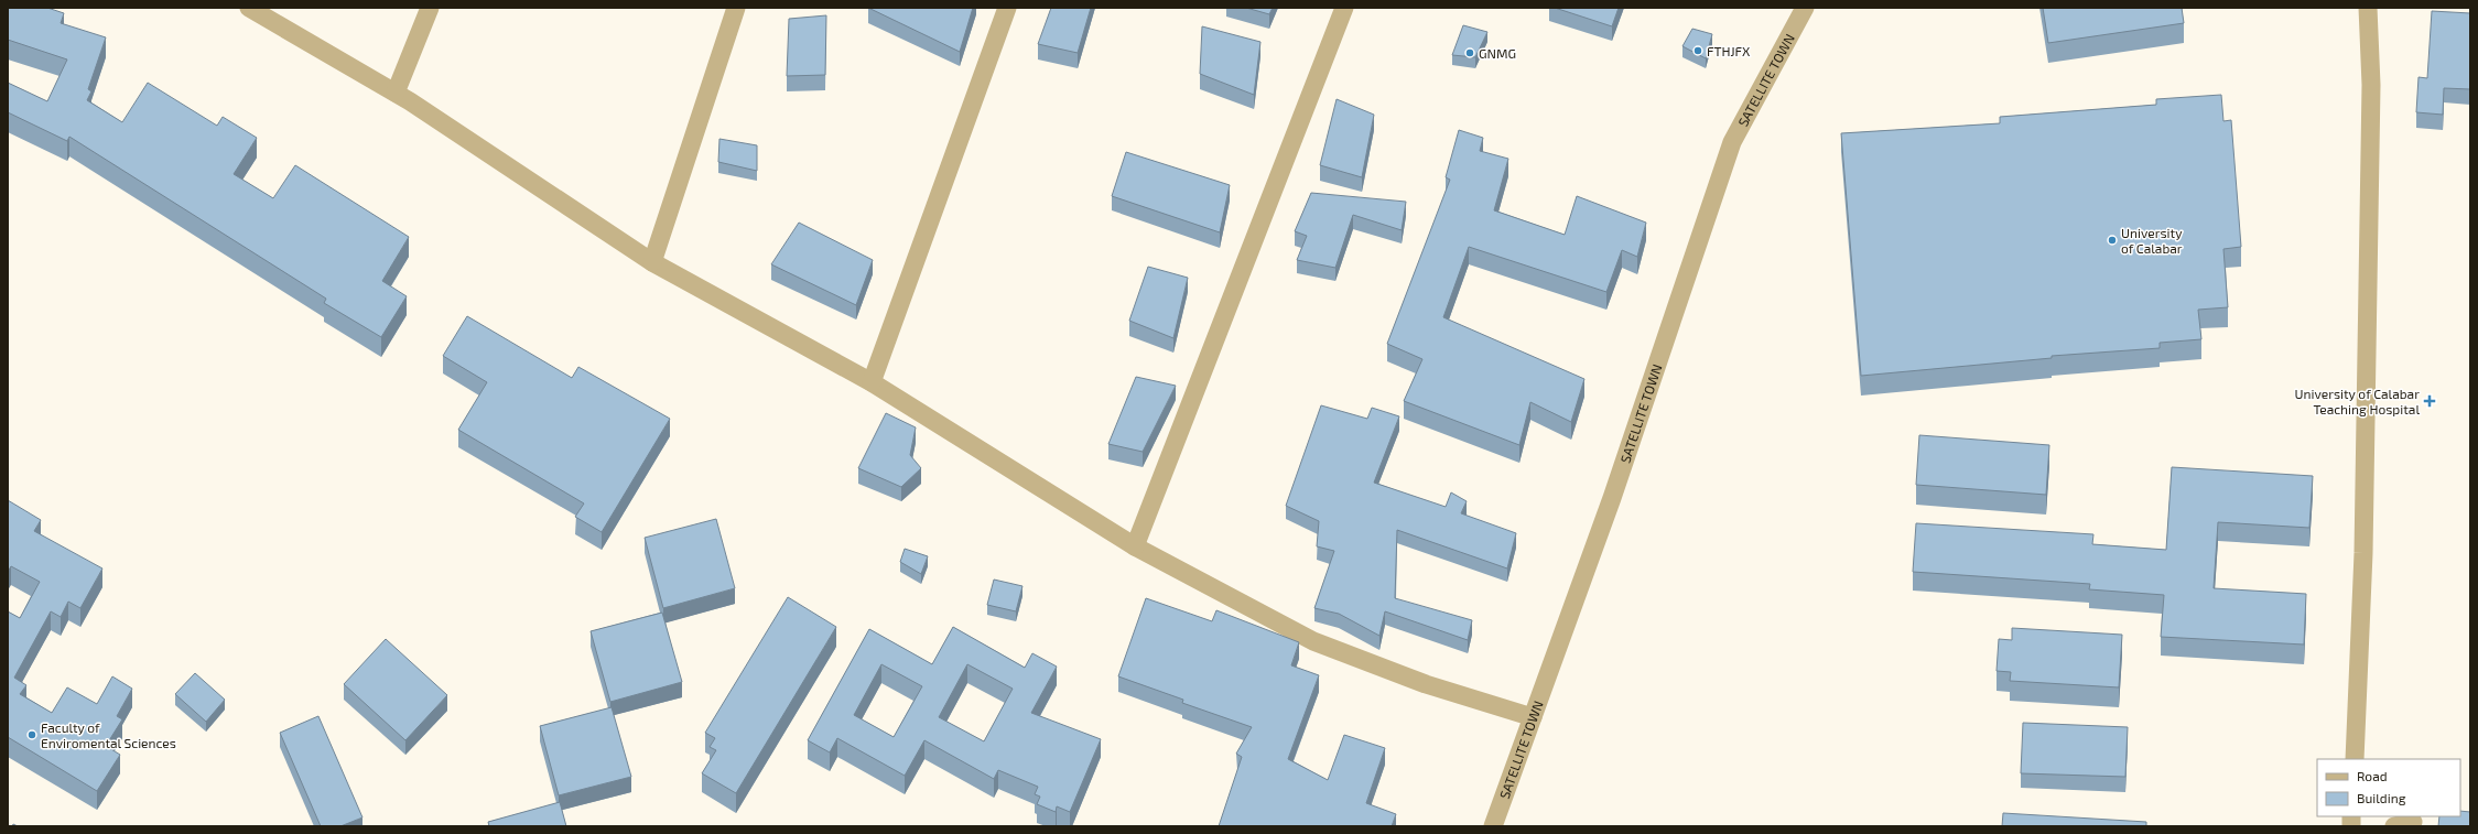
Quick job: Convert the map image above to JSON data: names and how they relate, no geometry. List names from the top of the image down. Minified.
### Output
{"streets":{"street":["SATELLITE TOWN"]},"places":{"other":["FTHJFX","GNMG","University of Calabar","Faculty of Enviromental Sciences"],"health":["University of Calabar Teaching Hospital"]},"legend":["Road","Building"]}
